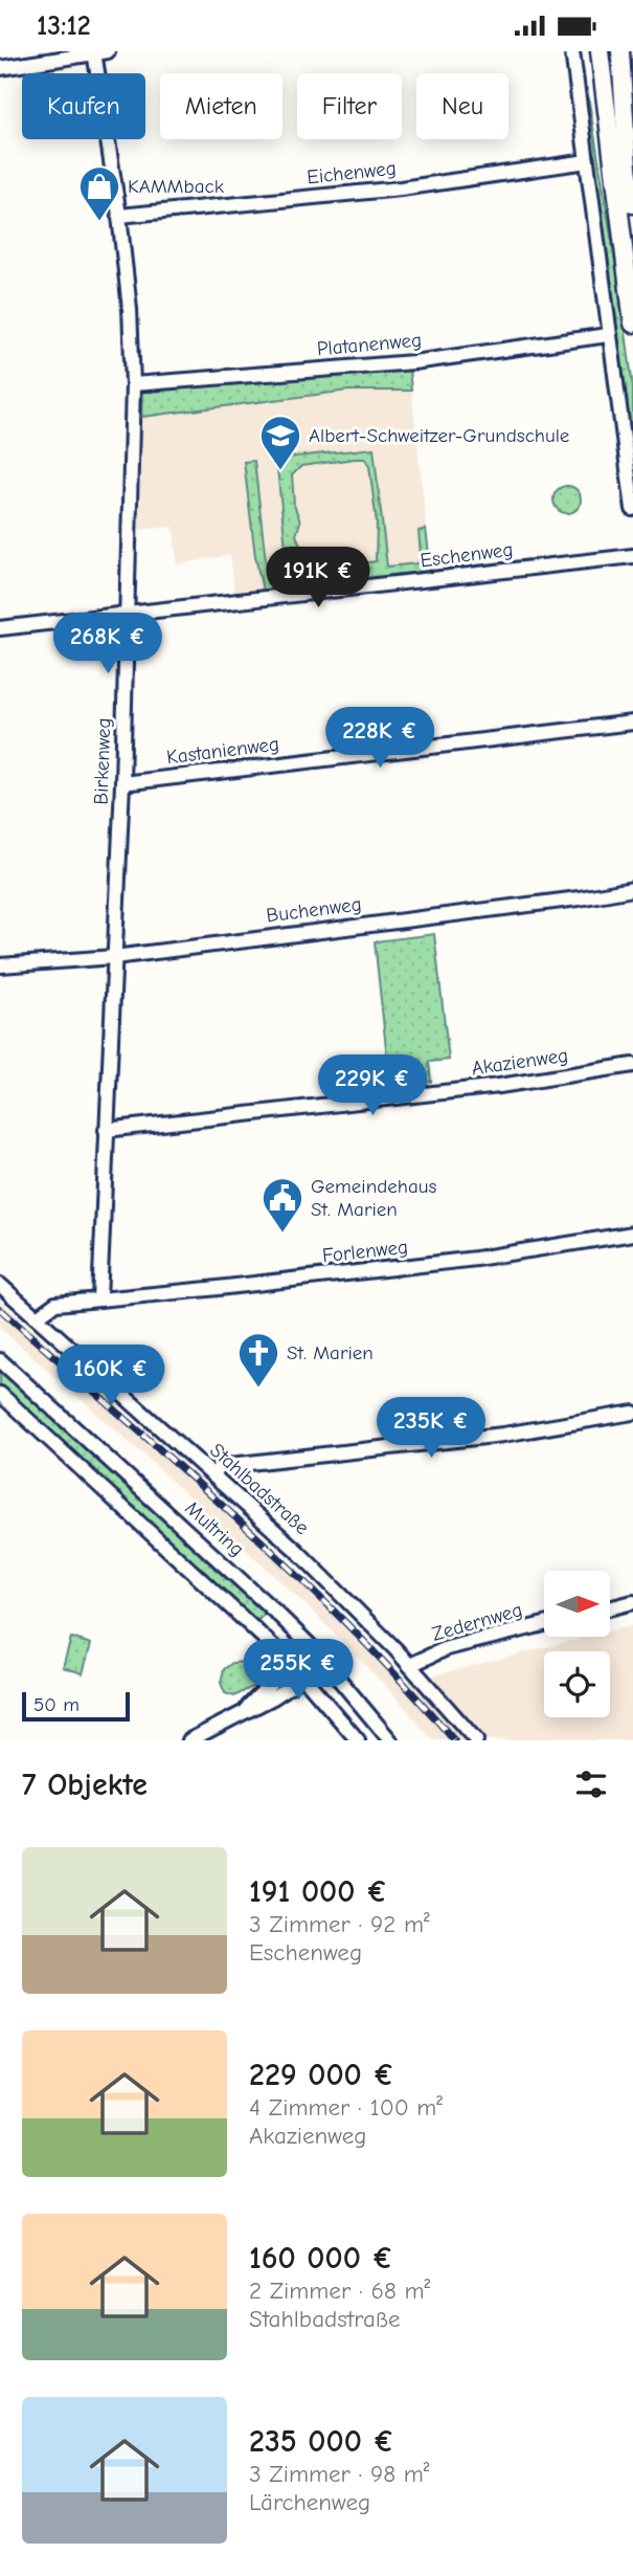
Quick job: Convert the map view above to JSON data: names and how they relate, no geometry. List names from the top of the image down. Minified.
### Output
{"streets":{"street":["Eichenweg","Platanenweg","Eschenweg","Kastanienweg","Birkenweg","Buchenweg","Akazienweg","Forlenweg","Stahlbadstraße","Multring","Zedernweg"]},"crossings":[["Eichenweg","Birkenweg"],["Platanenweg","Birkenweg"],["Eschenweg","Birkenweg"],["Kastanienweg","Birkenweg"],["Birkenweg","Buchenweg"],["Birkenweg","Akazienweg"],["Birkenweg","Forlenweg"],["Forlenweg","Stahlbadstraße"],["Stahlbadstraße","Zedernweg"]],"places":{"shop":["KAMMback"],"school or university":["Albert-Schweitzer-Grundschule"],"public building":["Gemeindehaus St. Marien"],"church":["St. Marien"]},"scale_bar":"50 m","north":"right","page":{"status":"13:12","chip":["Kaufen","Mieten","Filter","Neu"],"price":["191K €","268K €","228K €","229K €","160K €","235K €","255K €"],"scale":"50 m","heading":"7 Objekte","list":[{"name":"191 000 €","note":"3 Zimmer · 92 m² · Eschenweg"},{"name":"229 000 €","note":"4 Zimmer · 100 m² · Akazienweg"},{"name":"160 000 €","note":"2 Zimmer · 68 m² · Stahlbadstraße"},{"name":"235 000 €","note":"3 Zimmer · 98 m² · Lärchenweg"}]}}
